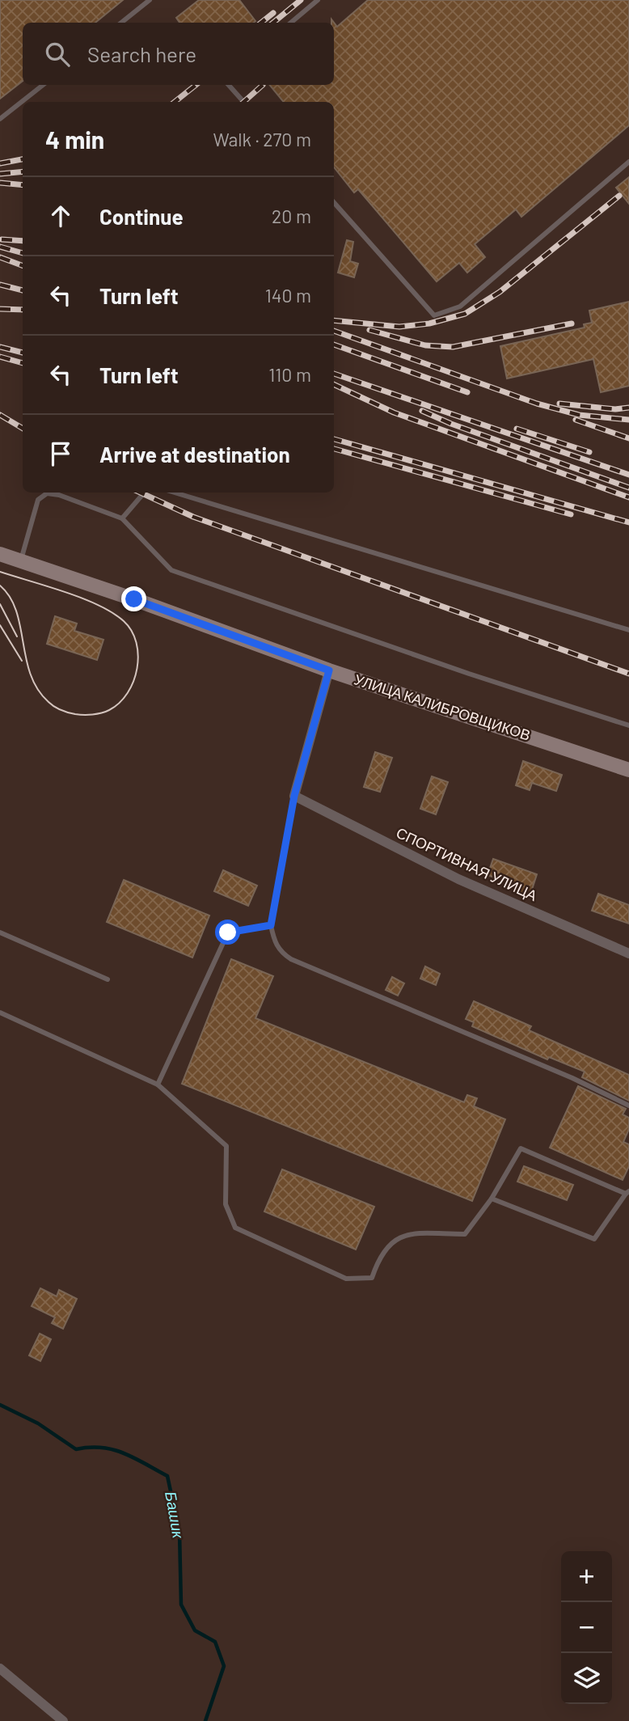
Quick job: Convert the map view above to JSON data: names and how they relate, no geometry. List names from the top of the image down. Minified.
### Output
{"streets":{"street":["УЛИЦА КАЛИБРОВЩИКОВ","СПОРТИВНАЯ УЛИЦА"]},"water":["Башик"],"page":{"search":"Search here","heading":["4 min","Walk · 270 m"],"list":[["Continue","20 m"],["Turn left","140 m"],["Turn left","110 m"],"Arrive at destination"],"map_buttons":["+","−"]}}
